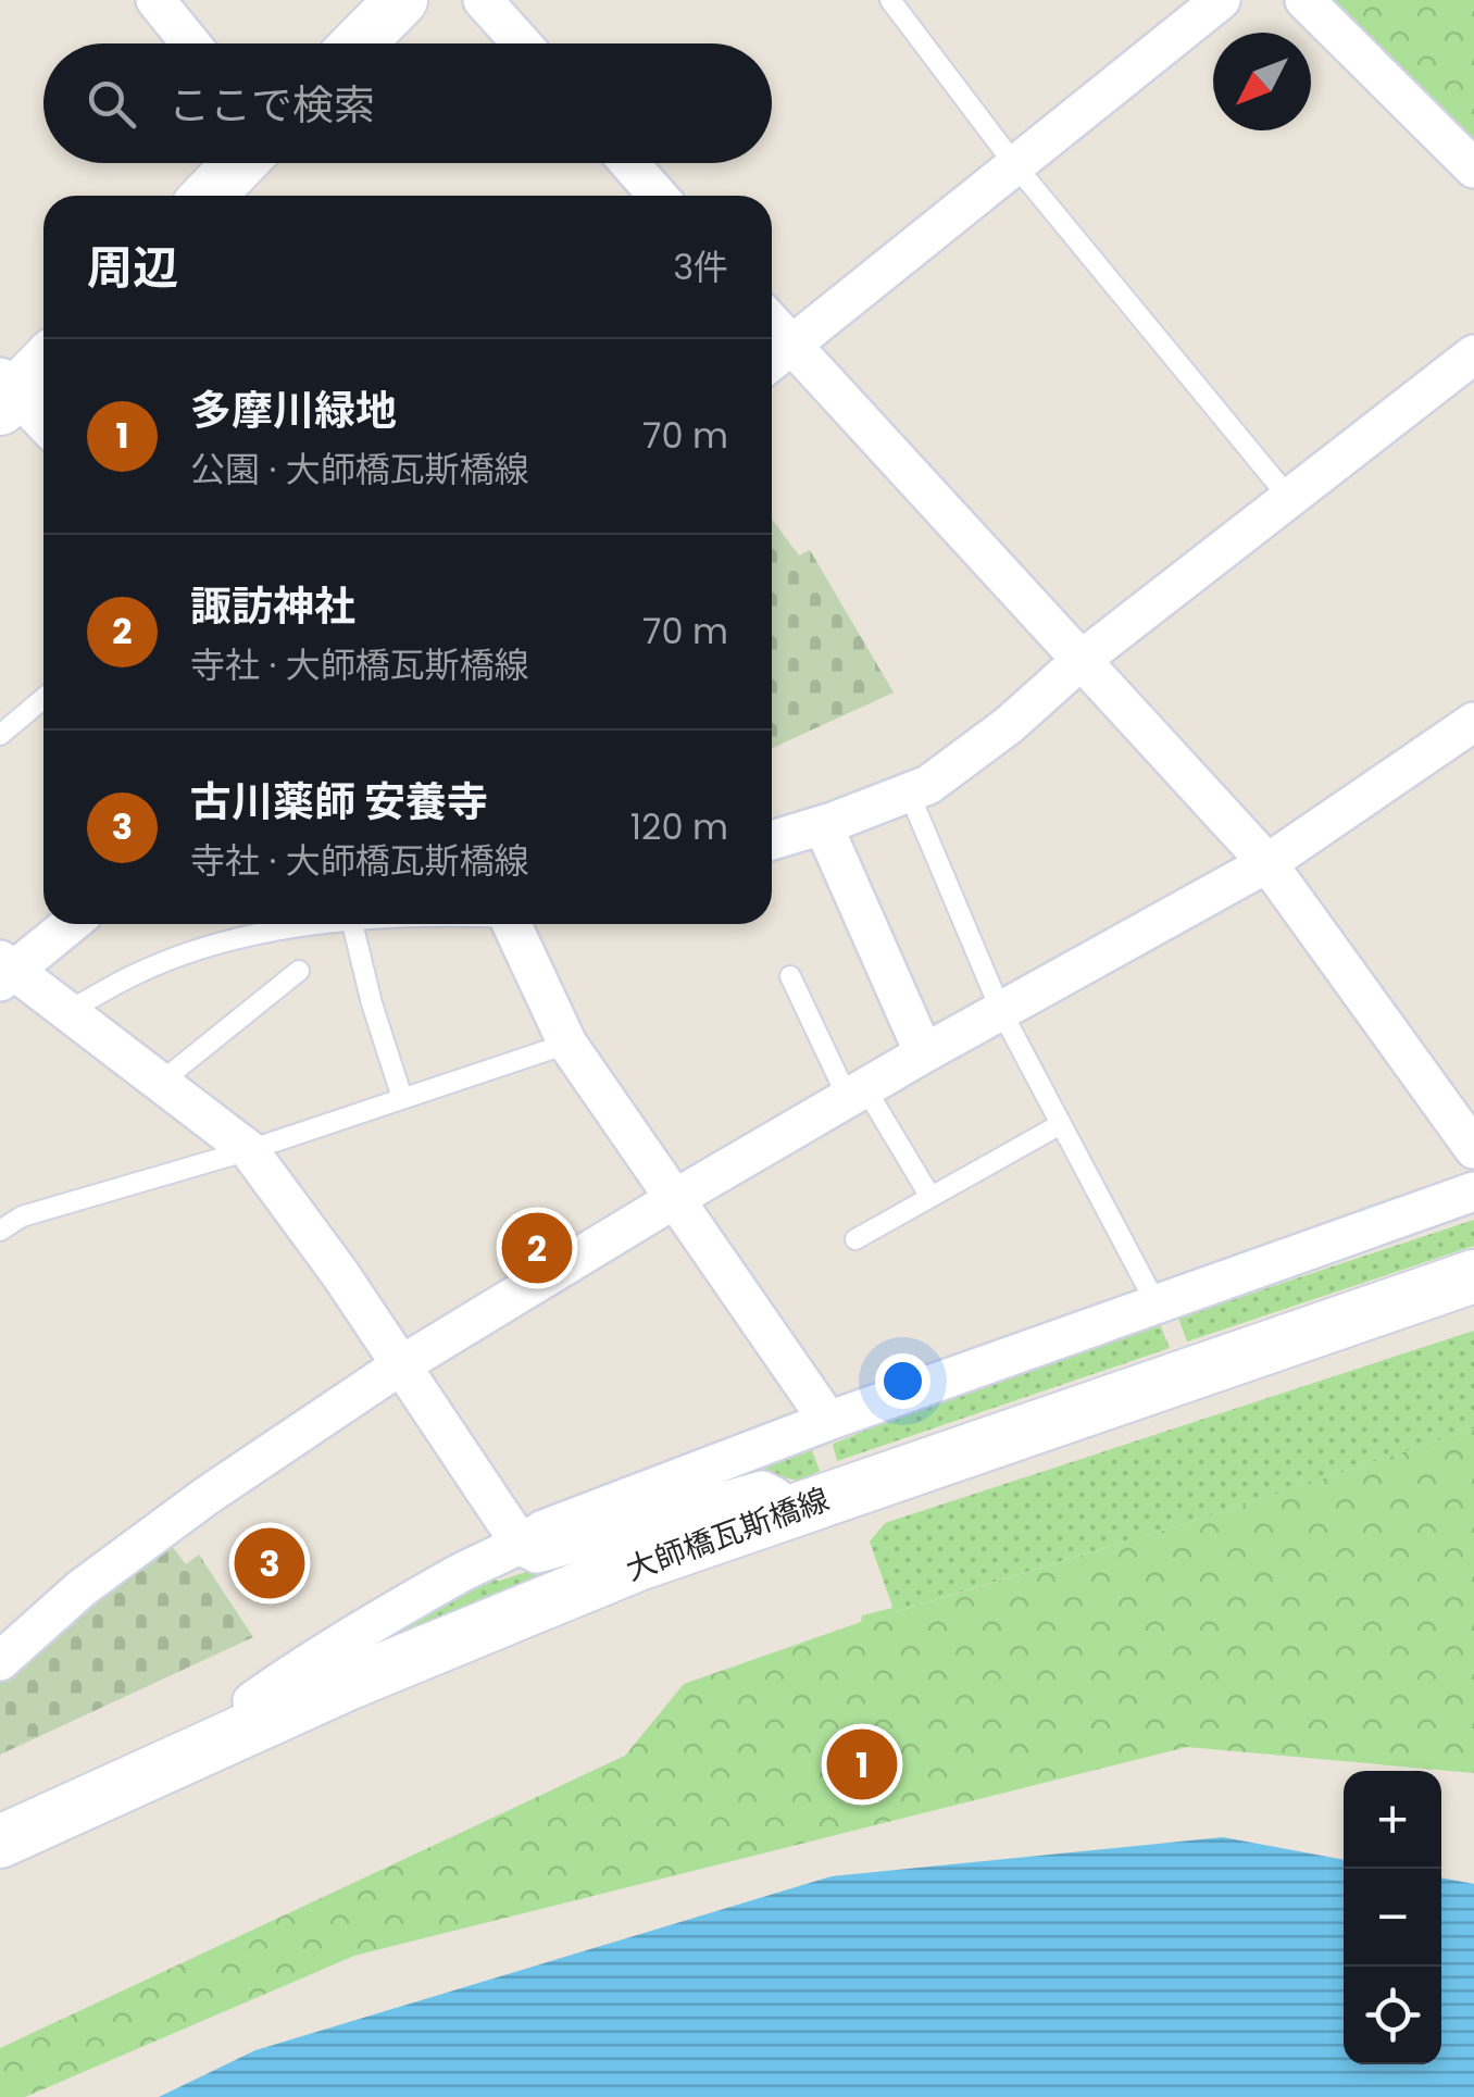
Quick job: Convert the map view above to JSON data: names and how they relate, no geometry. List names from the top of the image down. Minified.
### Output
{"streets":{"street":["大師橋瓦斯橋線"]},"north":"bottom left","page":{"search":"ここで検索","heading":["周辺","3件"],"list":[{"mark":"1","name":"多摩川緑地","note":"公園 · 大師橋瓦斯橋線","value":"70 m"},{"mark":"2","name":"諏訪神社","note":"寺社 · 大師橋瓦斯橋線","value":"70 m"},{"mark":"3","name":"古川薬師 安養寺","note":"寺社 · 大師橋瓦斯橋線","value":"120 m"}],"pins":["2","3","1"],"map_buttons":["+","−"]}}
